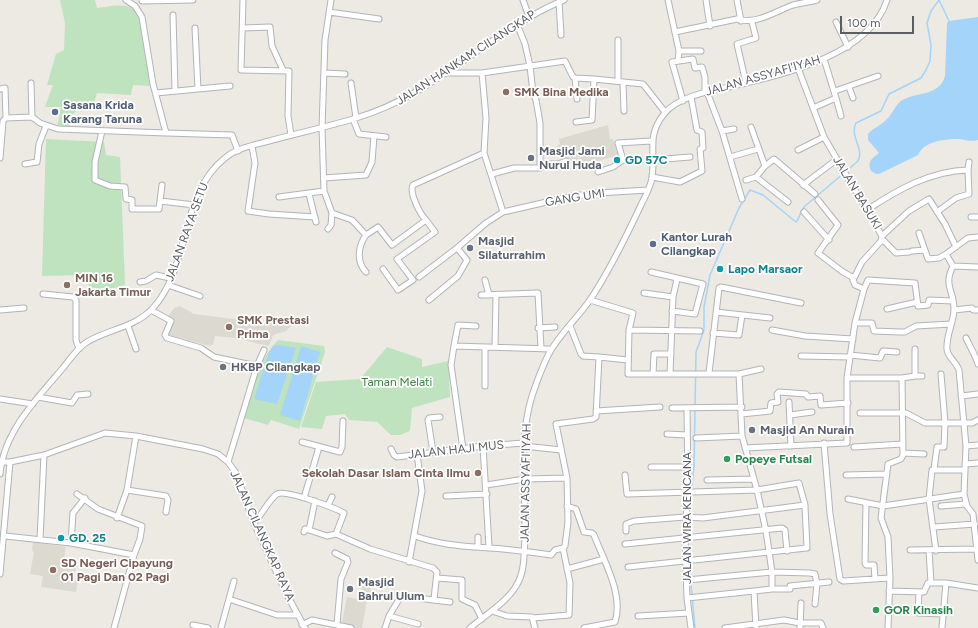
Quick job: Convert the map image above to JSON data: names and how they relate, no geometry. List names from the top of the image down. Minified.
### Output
{"streets":{"street":["JALAN HANKAM CILANGKAP","JALAN ASSYAFI'IYAH","JALAN BASUKI","GANG UMI","JALAN RAYA SETU","JALAN HAJI MUS","JALAN WIRA KENCANA","JALAN CILANGKAP RAYA"]},"crossings":[["JALAN HANKAM CILANGKAP","JALAN RAYA SETU"],["JALAN ASSYAFI'IYAH","JALAN BASUKI"],["JALAN ASSYAFI'IYAH","GANG UMI"],["JALAN ASSYAFI'IYAH","JALAN HAJI MUS"],["JALAN RAYA SETU","JALAN CILANGKAP RAYA"]],"parks":["Taman Melati"],"places":["SMK Bina Medika","Sasana Krida Karang Taruna","Masjid Jami Nurul Huda","GD 57C","Kantor Lurah Cilangkap","Masjid Silaturrahim","Lapo Marsaor","MIN 16 Jakarta Timur","SMK Prestasi Prima","HKBP Cilangkap","Masjid An Nurain","Popeye Futsal","Sekolah Dasar Islam Cinta Ilmu","GD. 25","SD Negeri Cipayung 01 Pagi Dan 02 Pagi","Masjid Bahrul Ulum","GOR Kinasih"],"scale_bar":"100 m"}
